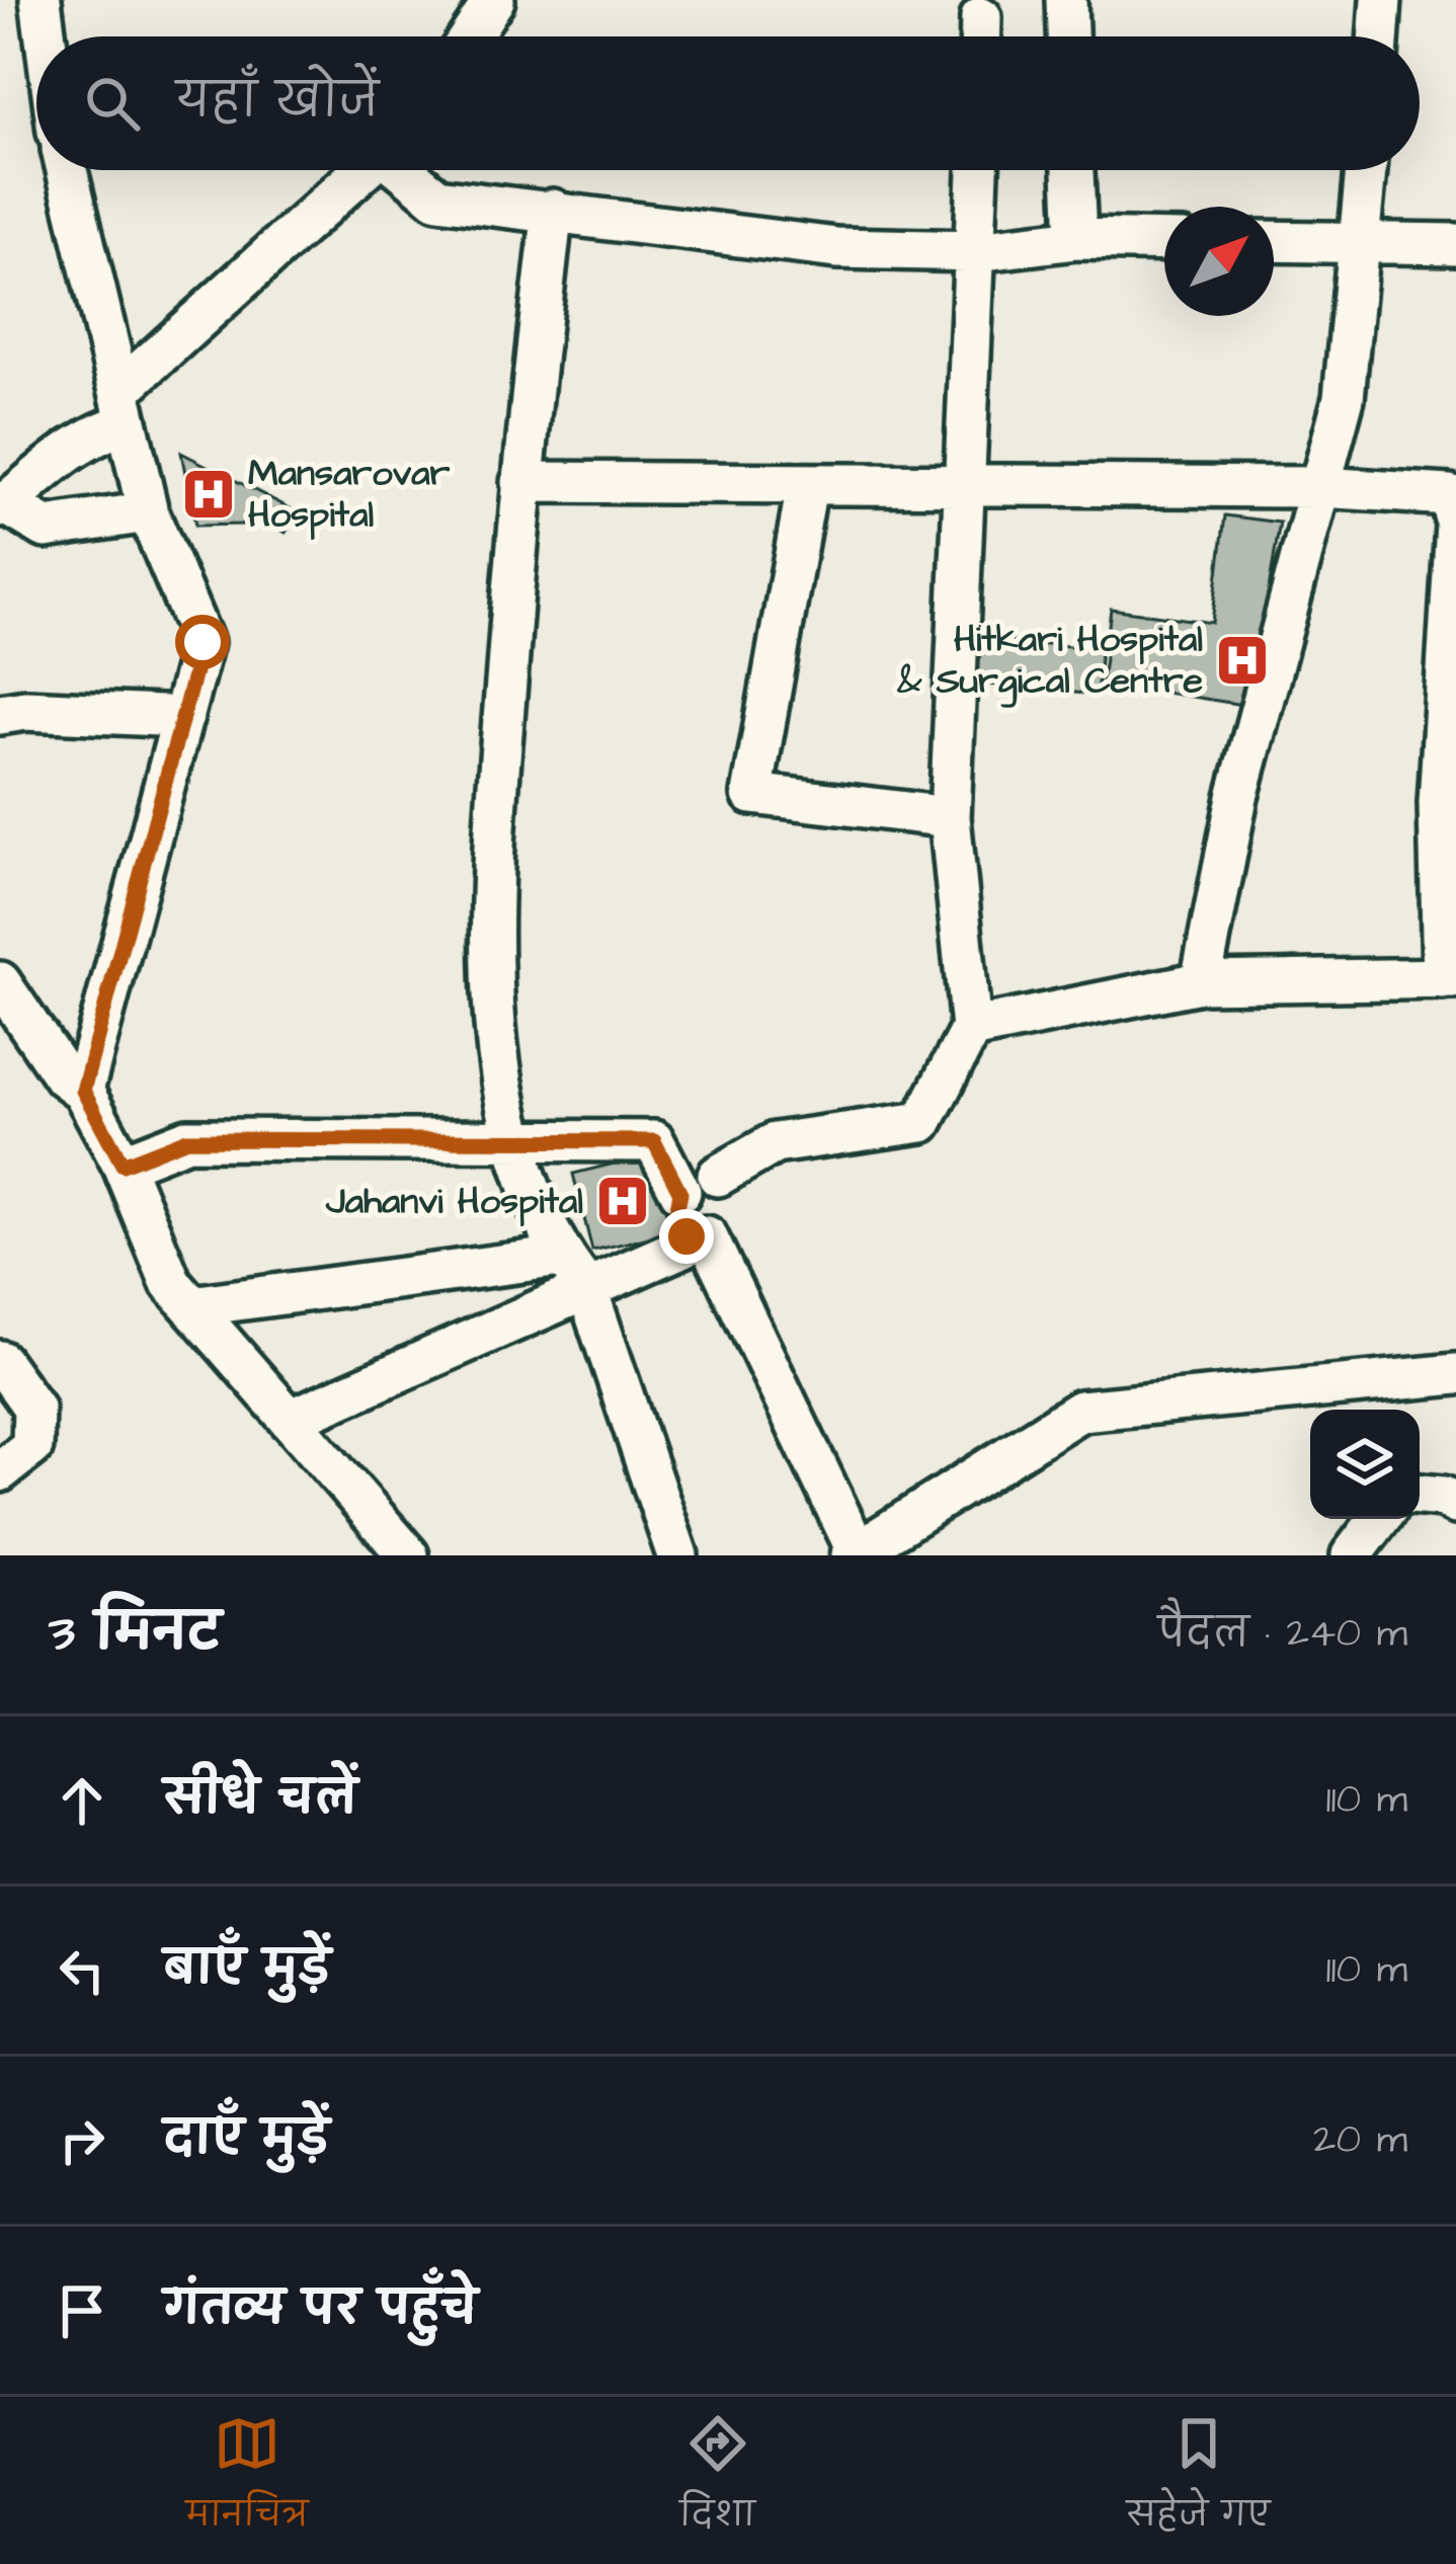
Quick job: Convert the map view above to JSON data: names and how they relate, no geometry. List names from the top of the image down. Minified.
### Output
{"places":{"hospital":["Mansarovar Hospital","Hitkari Hospital & Surgical Centre","Jahanvi Hospital"]},"north":"top right","page":{"search":"यहाँ खोजें","heading":["3 मिनट","पैदल · 240 m"],"list":[["सीधे चलें","110 m"],["बाएँ मुड़ें","110 m"],["दाएँ मुड़ें","20 m"],"गंतव्य पर पहुँचे"],"nav":["मानचित्र","दिशा","सहेजे गए"]}}
